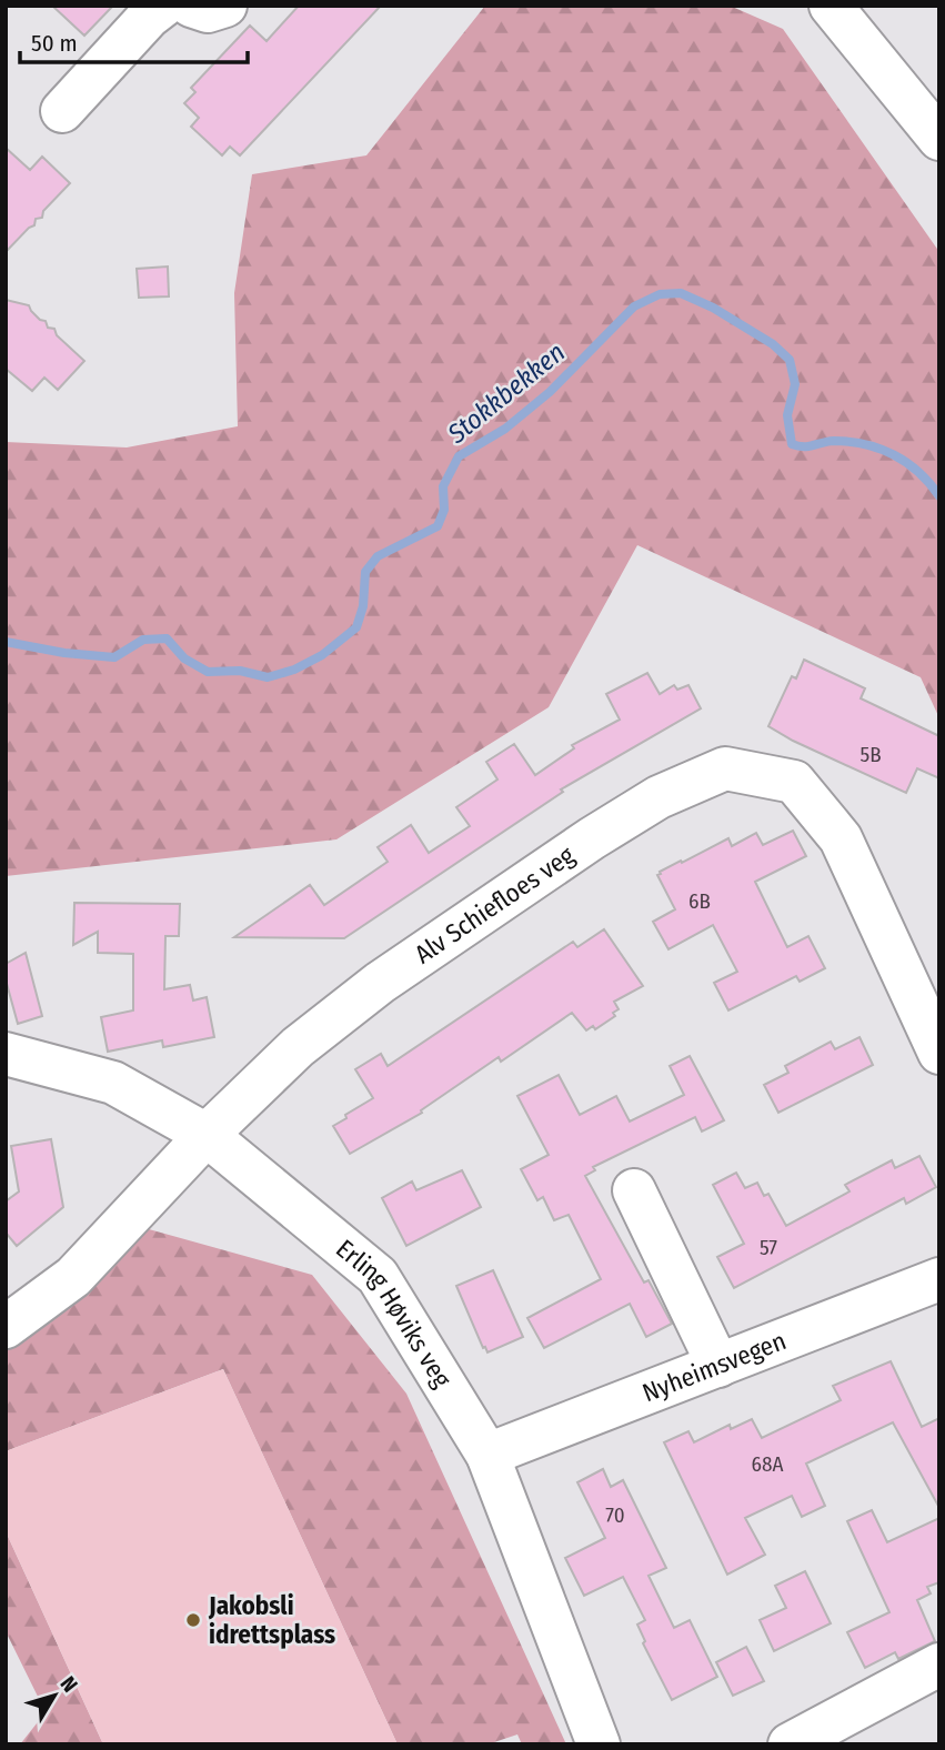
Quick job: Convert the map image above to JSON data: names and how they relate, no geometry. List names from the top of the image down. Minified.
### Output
{"streets":{"street":["Alv Schiefloes veg","Erling Høviks veg","Nyheimsvegen"]},"crossings":[["Alv Schiefloes veg","Erling Høviks veg"],["Erling Høviks veg","Nyheimsvegen"]],"water":["Stokkbekken"],"places":["Jakobsli idrettsplass"],"house_numbers":["5B","6B","57","68A","70"],"scale_bar":"50 m","north":"top right"}
